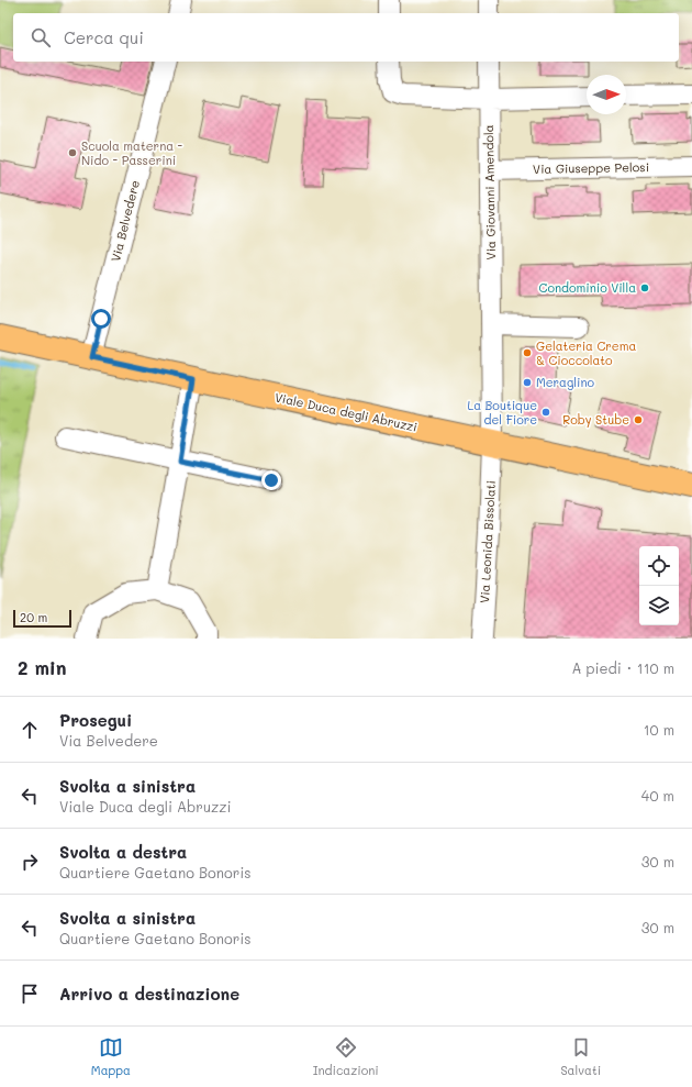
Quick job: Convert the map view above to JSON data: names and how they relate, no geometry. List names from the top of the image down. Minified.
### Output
{"streets":{"main road":["Viale Duca degli Abruzzi"],"street":["Via Giuseppe Pelosi","Via Giovanni Amendola","Via Belvedere","Via Leonida Bissolati"]},"crossings":[["Via Giuseppe Pelosi","Via Giovanni Amendola"],["Via Giovanni Amendola","Viale Duca degli Abruzzi"],["Via Giovanni Amendola","Via Leonida Bissolati"],["Via Belvedere","Viale Duca degli Abruzzi"],["Viale Duca degli Abruzzi","Via Leonida Bissolati"]],"places":["Scuola materna - Nido - Passerini","Condominio Villa","Gelateria Crema & Cioccolato","Meraglino","La Boutique del Fiore","Roby Stube"],"scale_bar":"20 m","north":"right","page":{"search":"Cerca qui","scale":"20 m","heading":["2 min","A piedi · 110 m"],"list":[["Prosegui","Via Belvedere","10 m"],["Svolta a sinistra","Viale Duca degli Abruzzi","40 m"],["Svolta a destra","Quartiere Gaetano Bonoris","30 m"],["Svolta a sinistra","Quartiere Gaetano Bonoris","30 m"],"Arrivo a destinazione"],"nav":["Mappa","Indicazioni","Salvati"]}}
